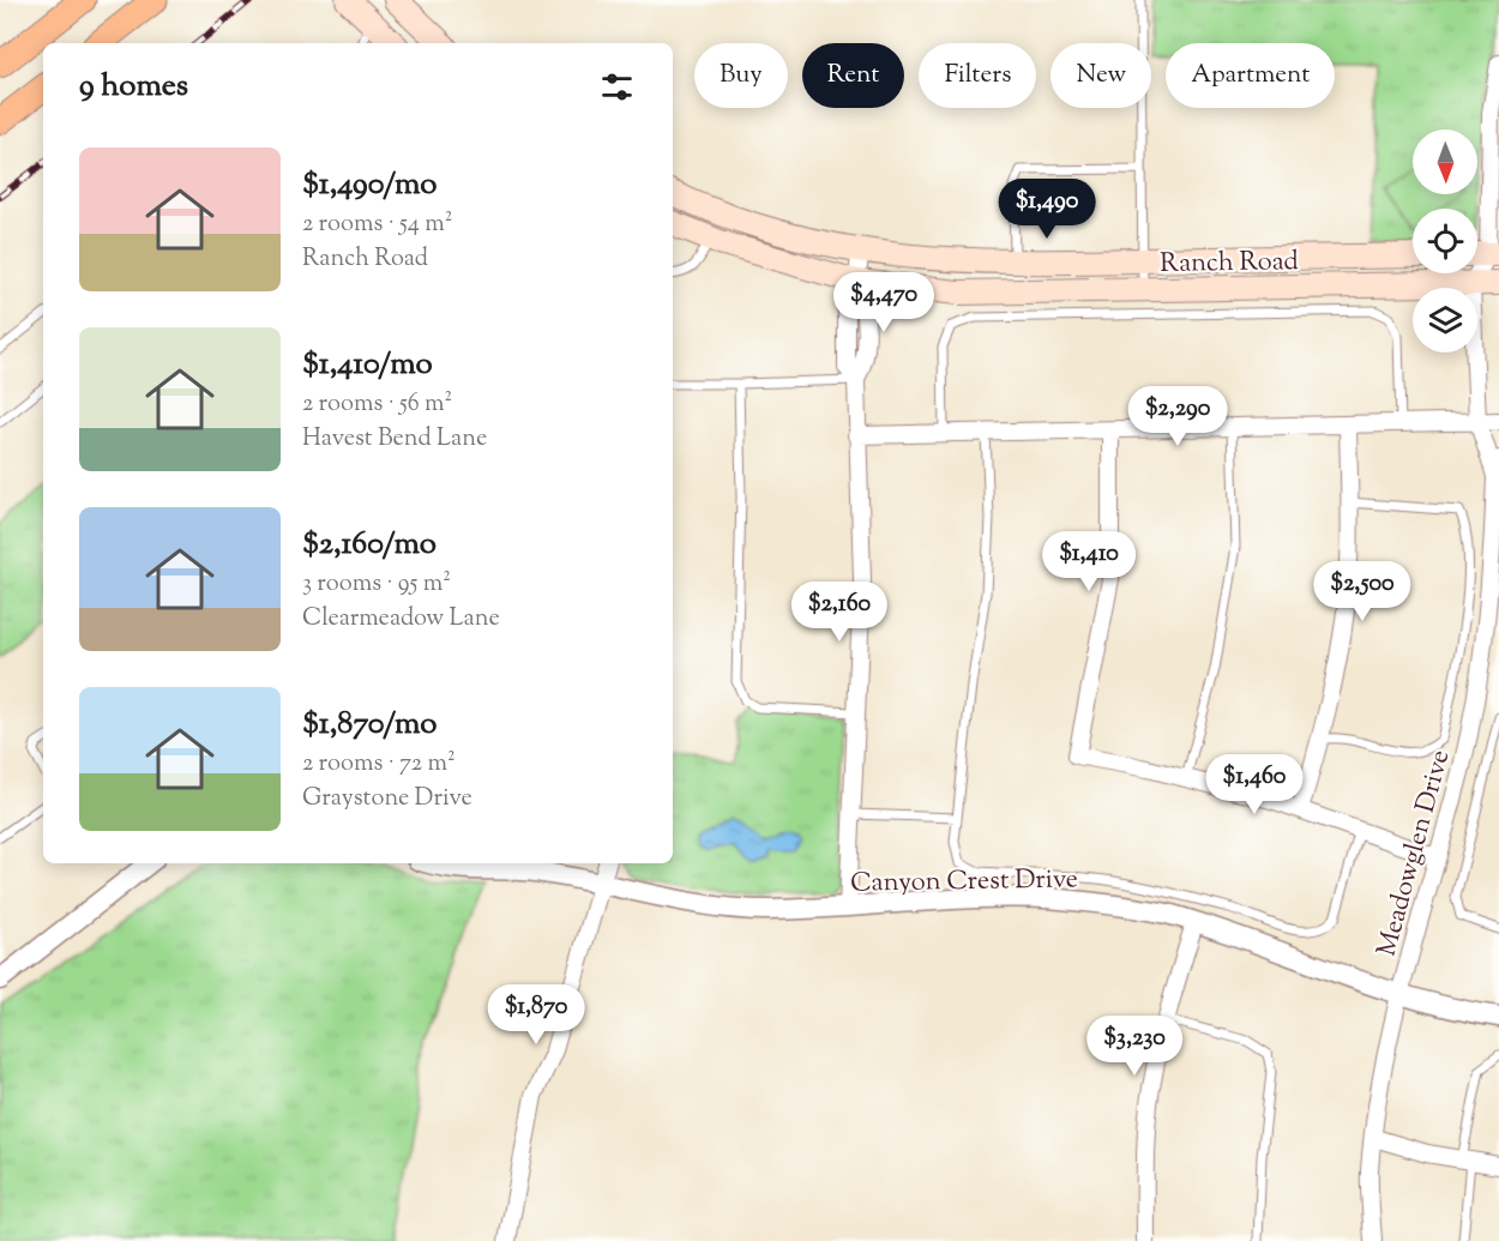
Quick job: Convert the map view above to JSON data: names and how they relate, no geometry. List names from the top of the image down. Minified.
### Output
{"streets":{"main road":["Ranch Road"],"street":["Meadowglen Drive","Canyon Crest Drive"]},"crossings":[["Ranch Road","Meadowglen Drive"],["Meadowglen Drive","Canyon Crest Drive"]],"north":"bottom","page":{"chip":["Buy","Rent","Filters","New","Apartment"],"heading":"9 homes","list":[{"name":"$1,490/mo","note":"2 rooms · 54 m² · Ranch Road"},{"name":"$1,410/mo","note":"2 rooms · 56 m² · Havest Bend Lane"},{"name":"$2,160/mo","note":"3 rooms · 95 m² · Clearmeadow Lane"},{"name":"$1,870/mo","note":"2 rooms · 72 m² · Graystone Drive"}],"price":["$1,490","$4,470","$2,290","$1,410","$2,500","$2,160","$1,460","$1,870","$3,230"]}}
